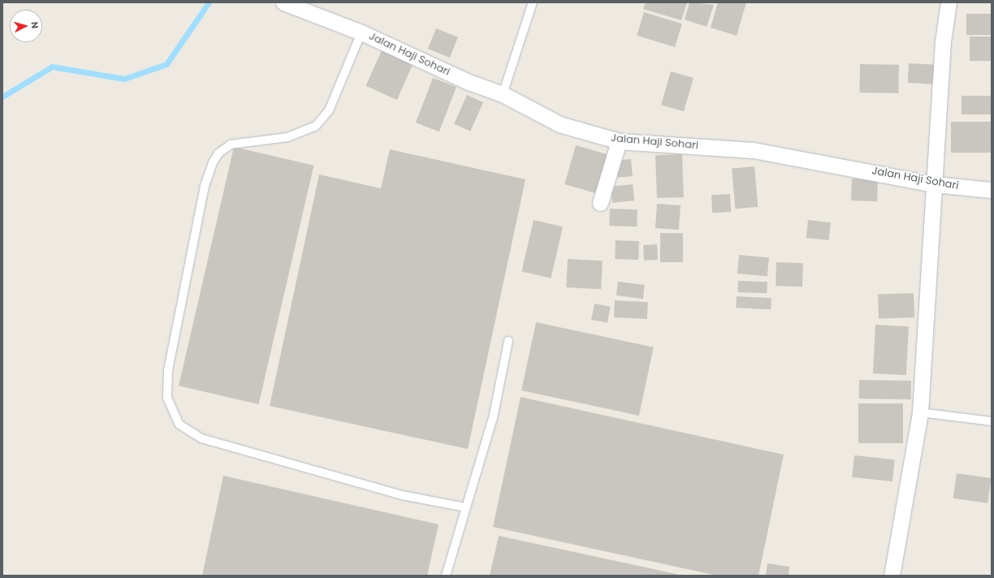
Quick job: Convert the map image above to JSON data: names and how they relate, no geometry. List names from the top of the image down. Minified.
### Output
{"streets":{"street":["Jalan Haji Sohari"]},"north":"right"}
